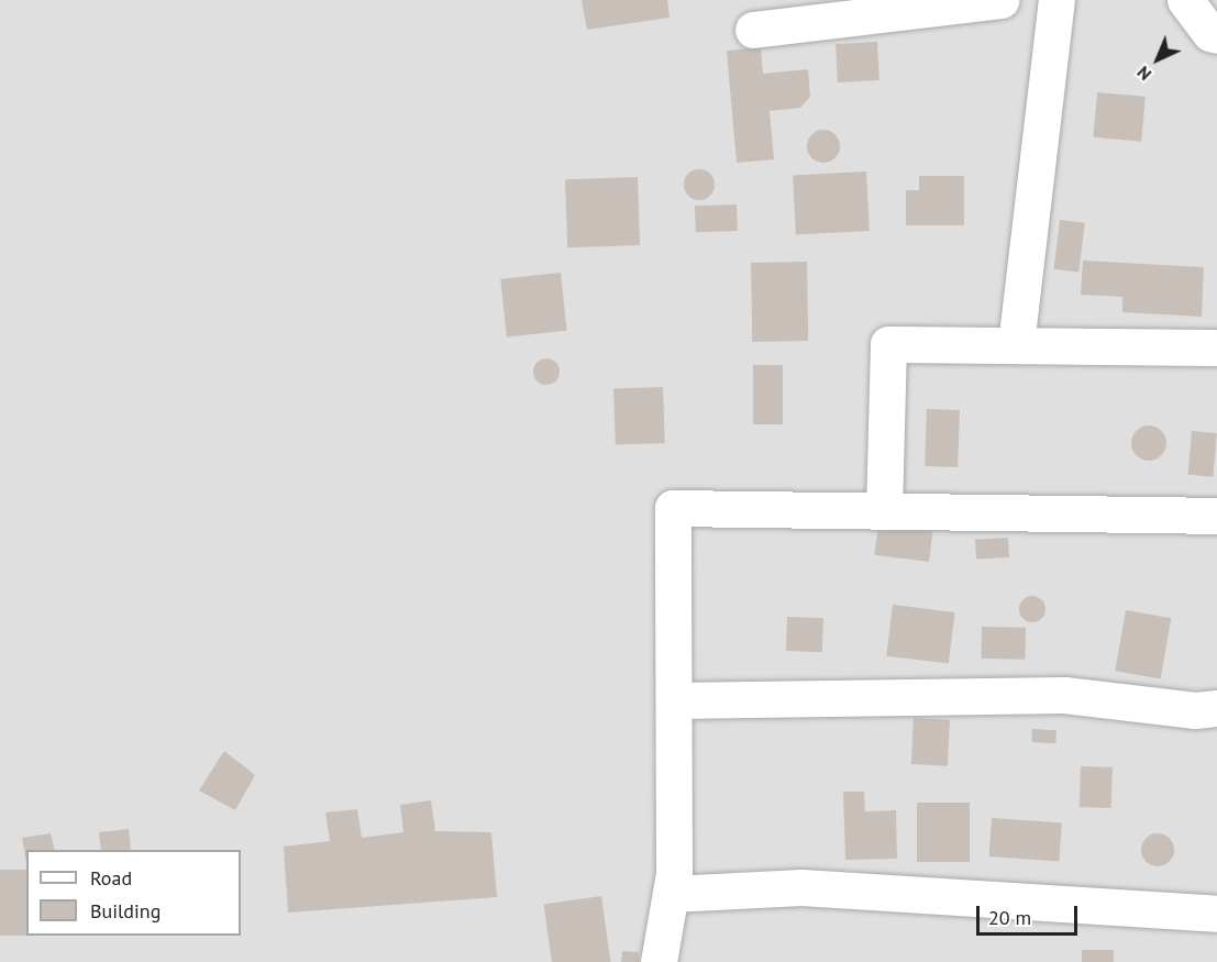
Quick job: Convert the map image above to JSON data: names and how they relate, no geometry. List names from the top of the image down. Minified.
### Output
{"legend":["Road","Building"],"scale_bar":"20 m","north":"bottom left"}
